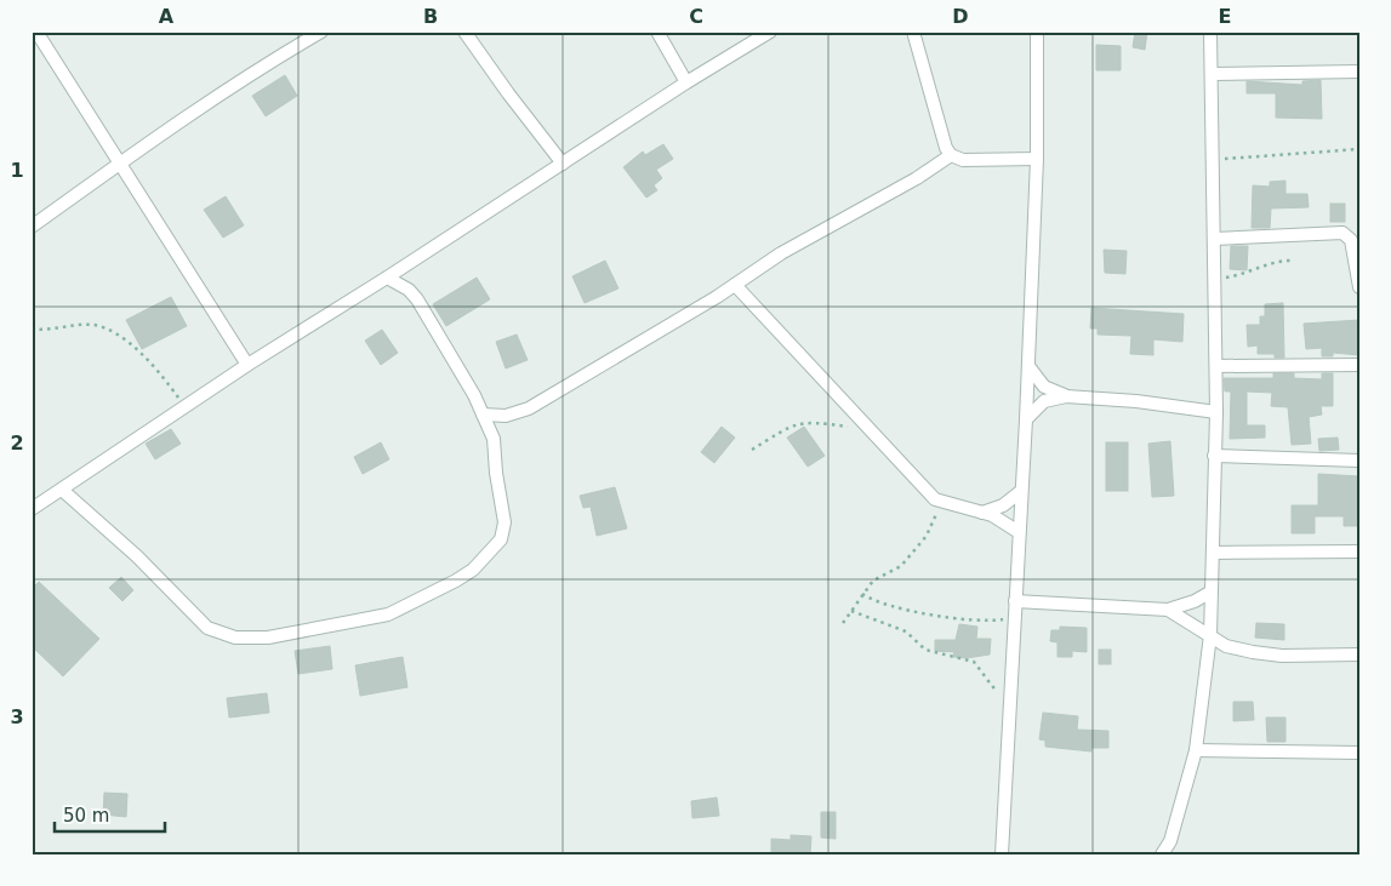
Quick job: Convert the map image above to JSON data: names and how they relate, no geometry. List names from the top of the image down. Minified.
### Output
{"scale_bar":"50 m","grid":{"columns":["A","B","C","D","E"],"rows":["1","2","3"]}}
